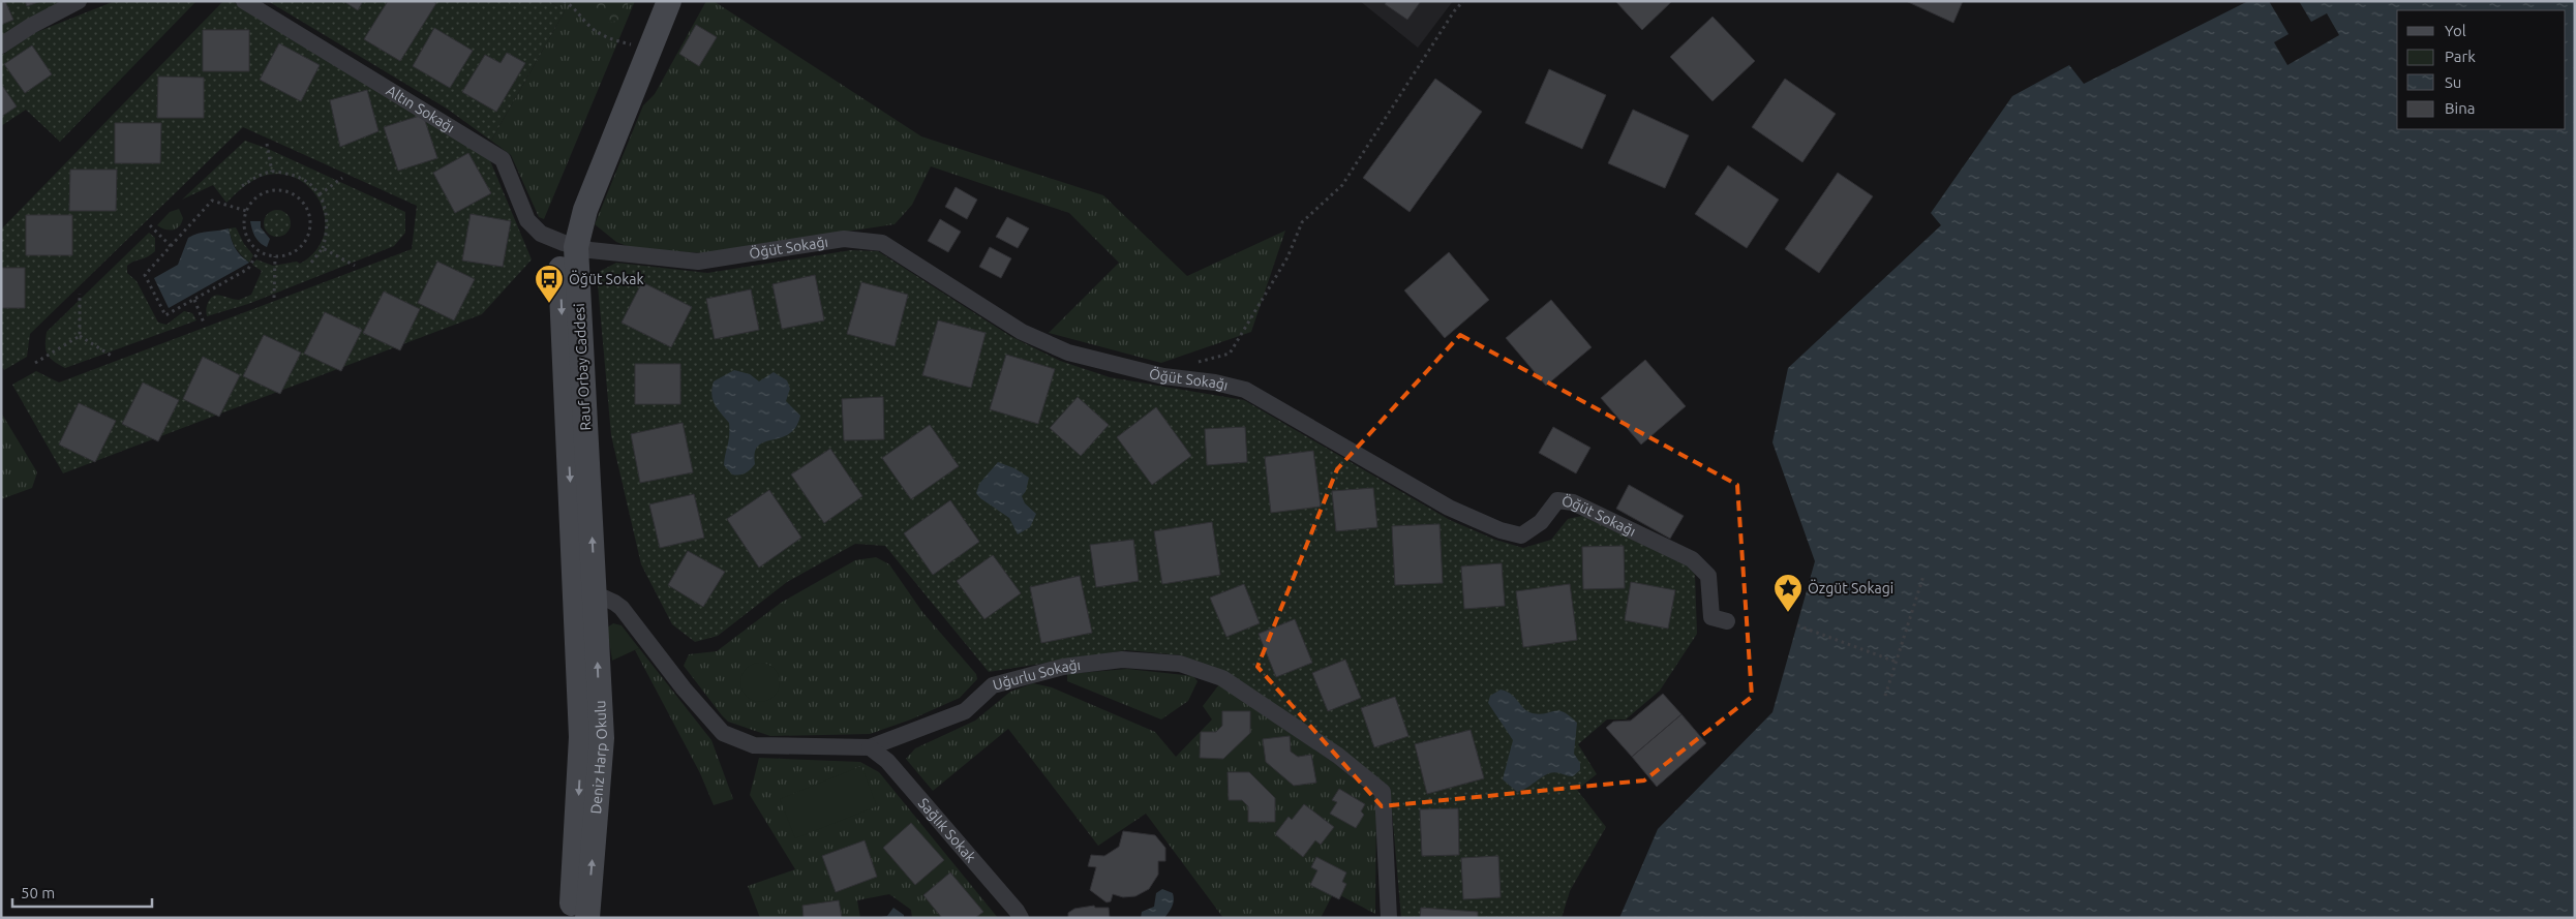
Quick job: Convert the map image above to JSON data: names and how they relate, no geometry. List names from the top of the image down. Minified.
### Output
{"streets":{"street":["Altın Sokağı","Öğüt Sokağı","Rauf Orbay Caddesi","Uğurlu Sokağı","Deniz Harp Okulu","Sağlık Sokak"]},"crossings":[["Altın Sokağı","Öğüt Sokağı"],["Altın Sokağı","Rauf Orbay Caddesi"],["Öğüt Sokağı","Rauf Orbay Caddesi"],["Rauf Orbay Caddesi","Uğurlu Sokağı"],["Rauf Orbay Caddesi","Deniz Harp Okulu"],["Uğurlu Sokağı","Deniz Harp Okulu"],["Uğurlu Sokağı","Sağlık Sokak"]],"places":{"bus stop":["Öğüt Sokak"],"place":["Özgüt Sokagi"]},"legend":["Yol","Park","Su","Bina"],"scale_bar":"50 m"}
